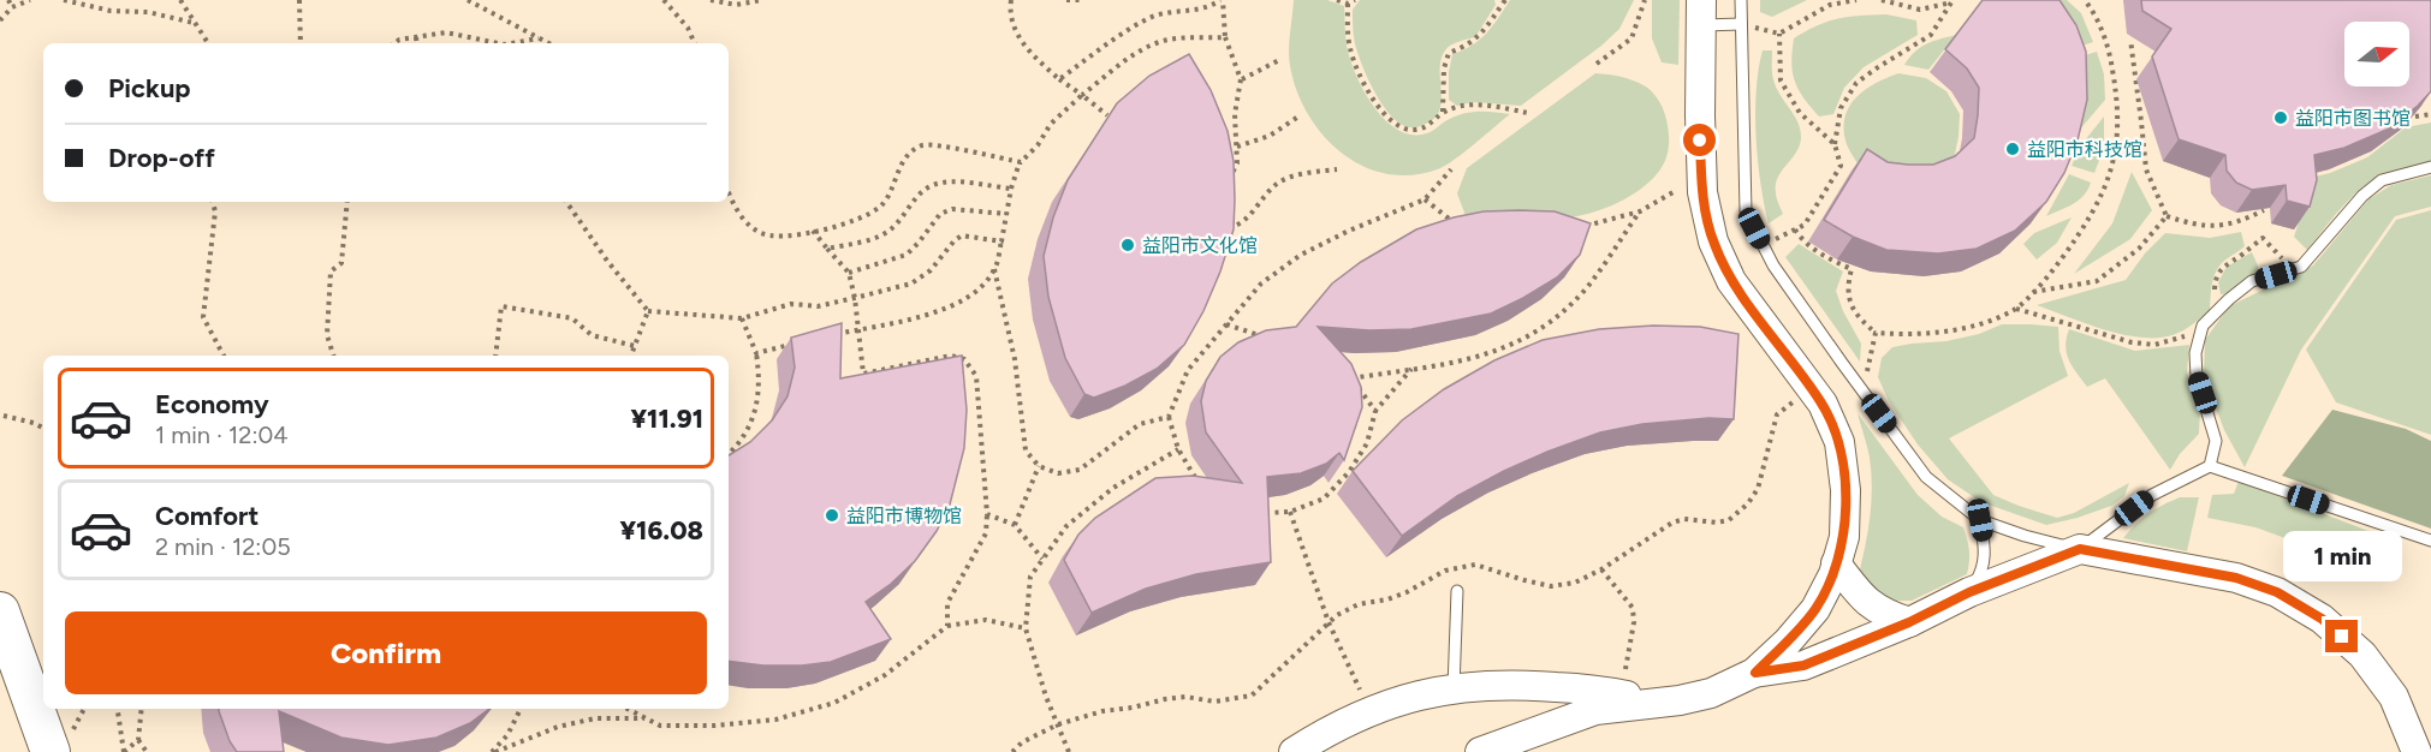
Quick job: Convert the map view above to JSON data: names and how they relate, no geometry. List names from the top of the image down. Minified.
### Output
{"places":["益阳市图书馆","益阳市科技馆","益阳市文化馆","益阳市博物馆"],"north":"right","page":{"banner":["Pickup","Drop-off"],"list":[{"name":"Economy","note":"1 min · 12:04","value":"¥11.91"},{"name":"Comfort","note":"2 min · 12:05","value":"¥16.08"}],"bubble":"1 min","buttons":"Confirm"}}
